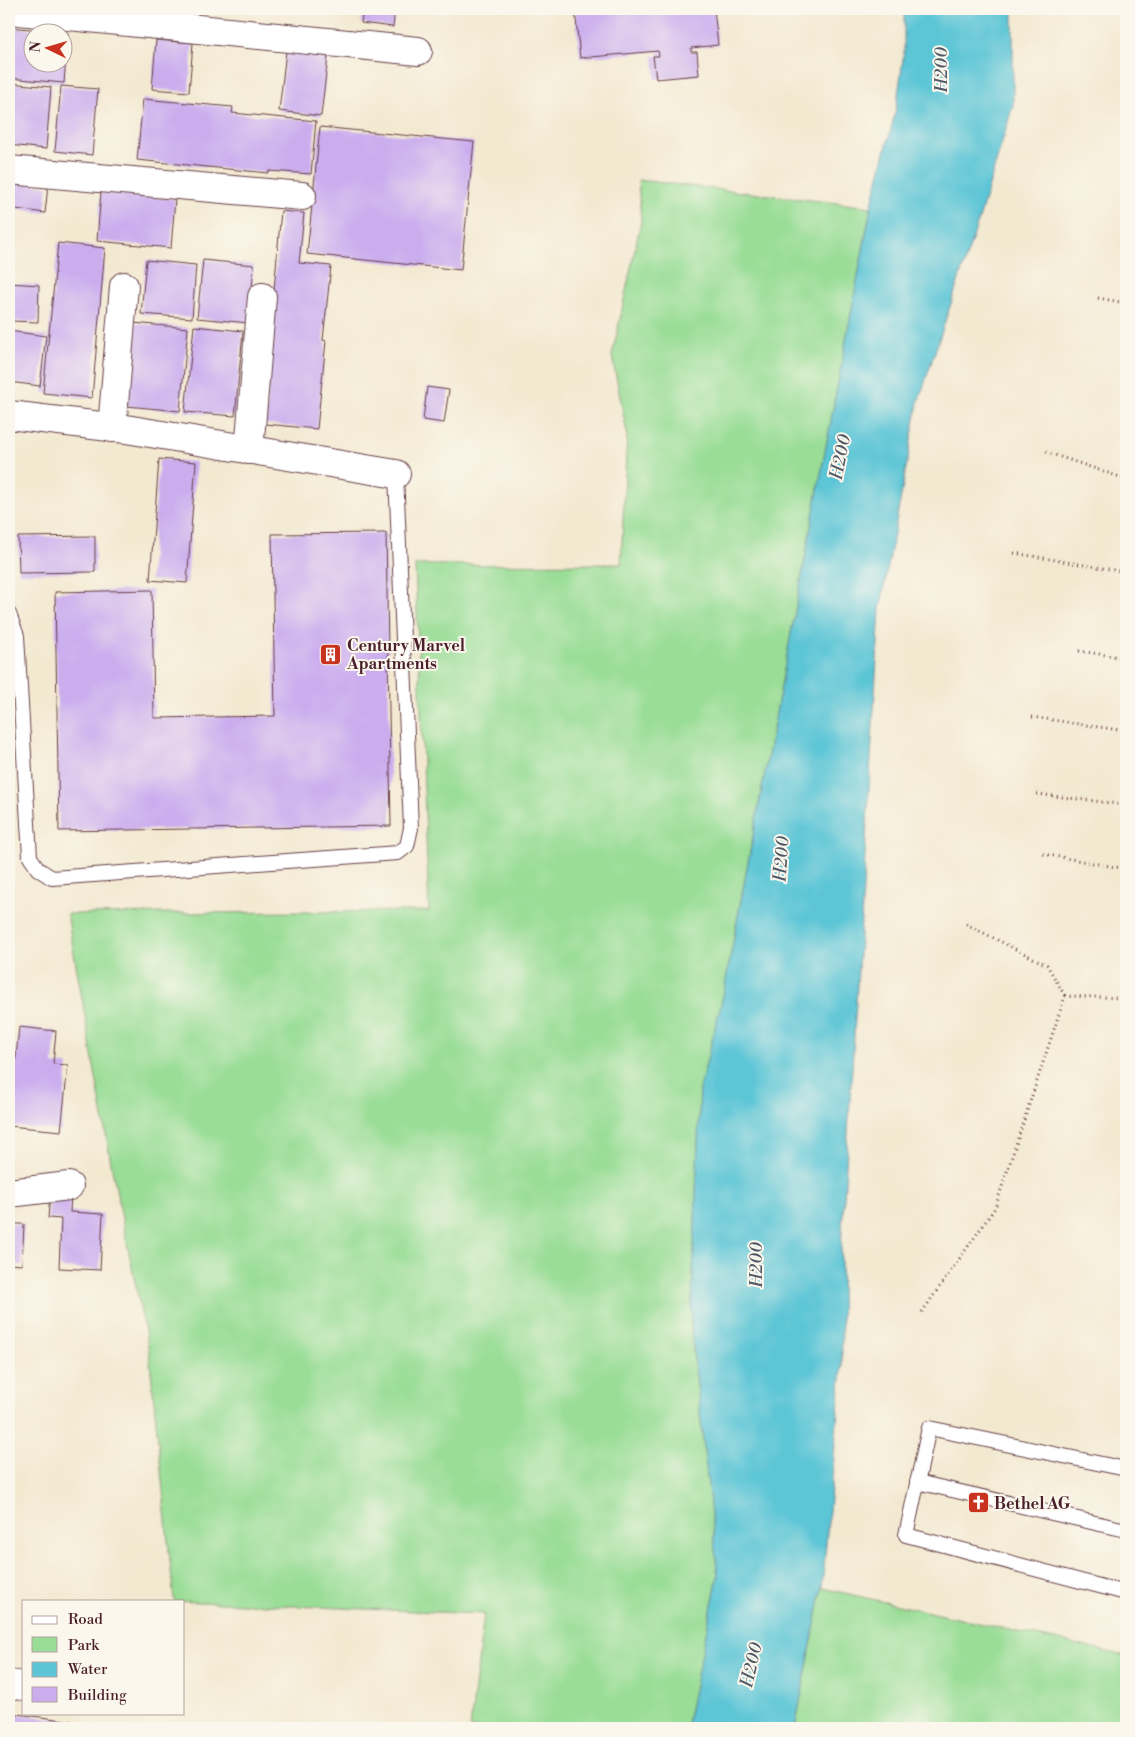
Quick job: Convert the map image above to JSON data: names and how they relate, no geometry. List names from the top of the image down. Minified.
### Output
{"water":["H200"],"places":{"building":["Century Marvel Apartments"],"church":["Bethel AG"]},"legend":["Road","Park","Water","Building"],"north":"left"}
